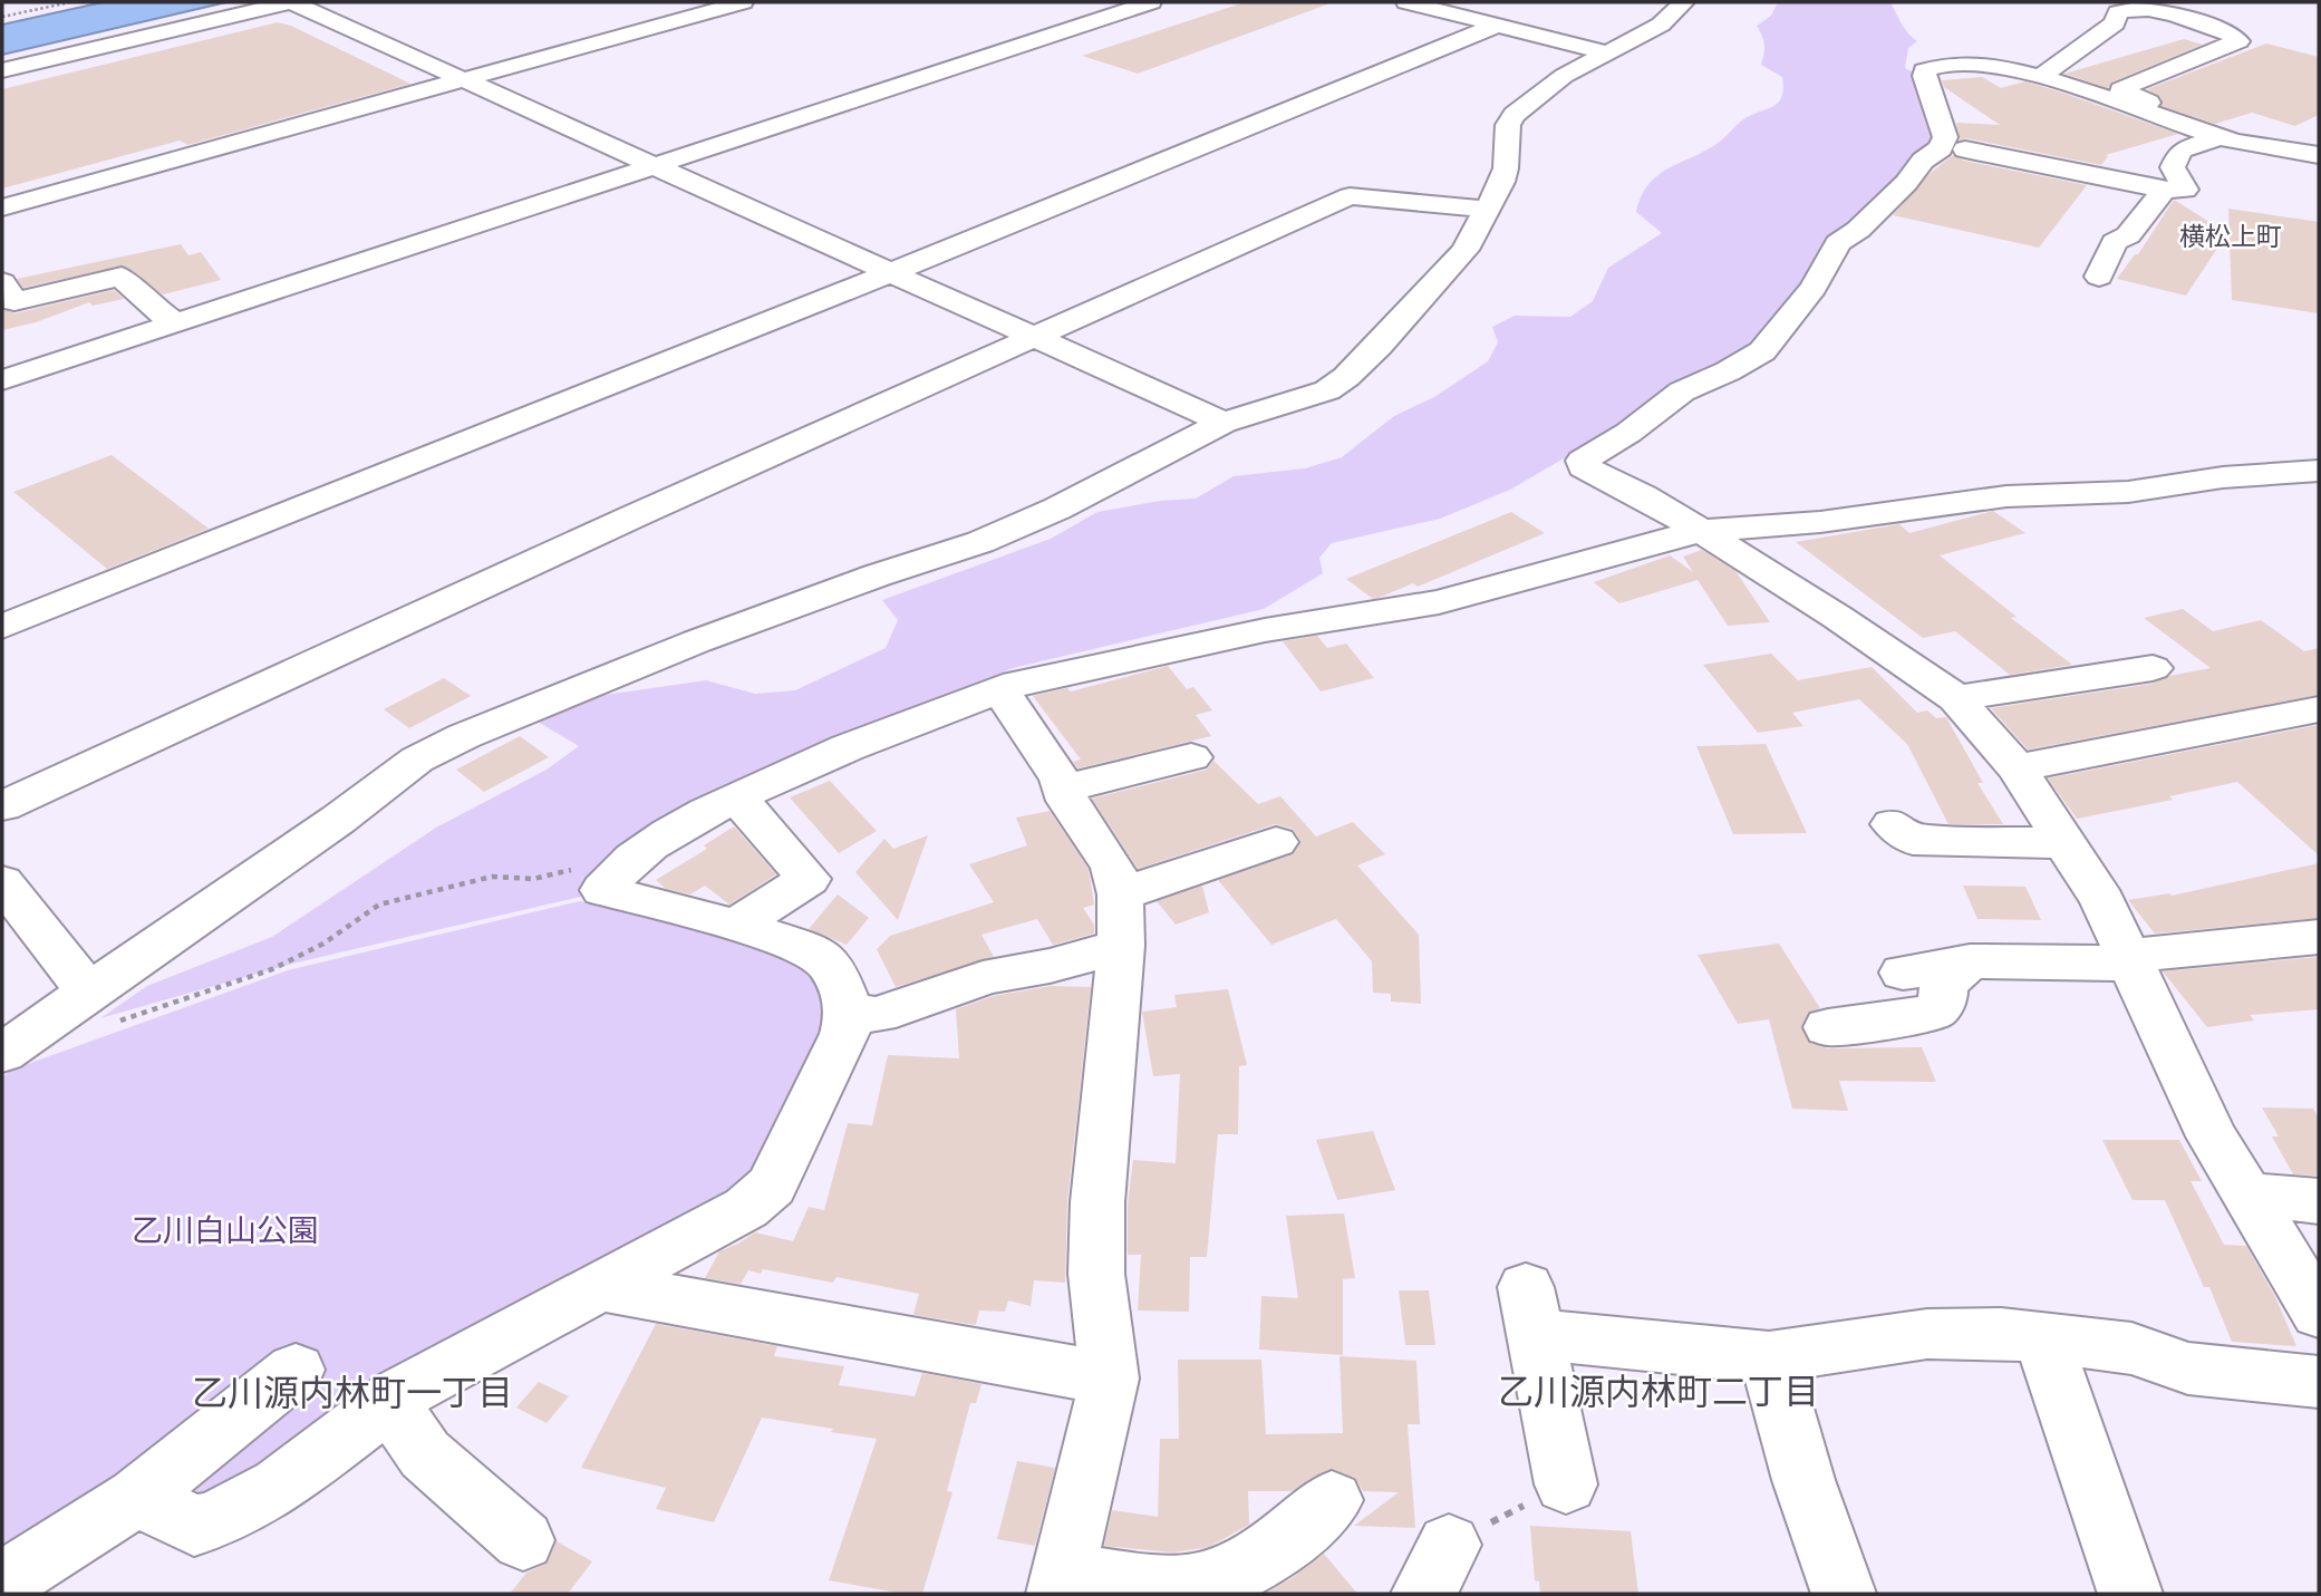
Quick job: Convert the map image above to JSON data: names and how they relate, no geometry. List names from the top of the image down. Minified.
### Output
{"districts":["横松上町","乙川源内林町二丁目","乙川源内林町一丁目"],"parks":["乙川白山公園"]}
